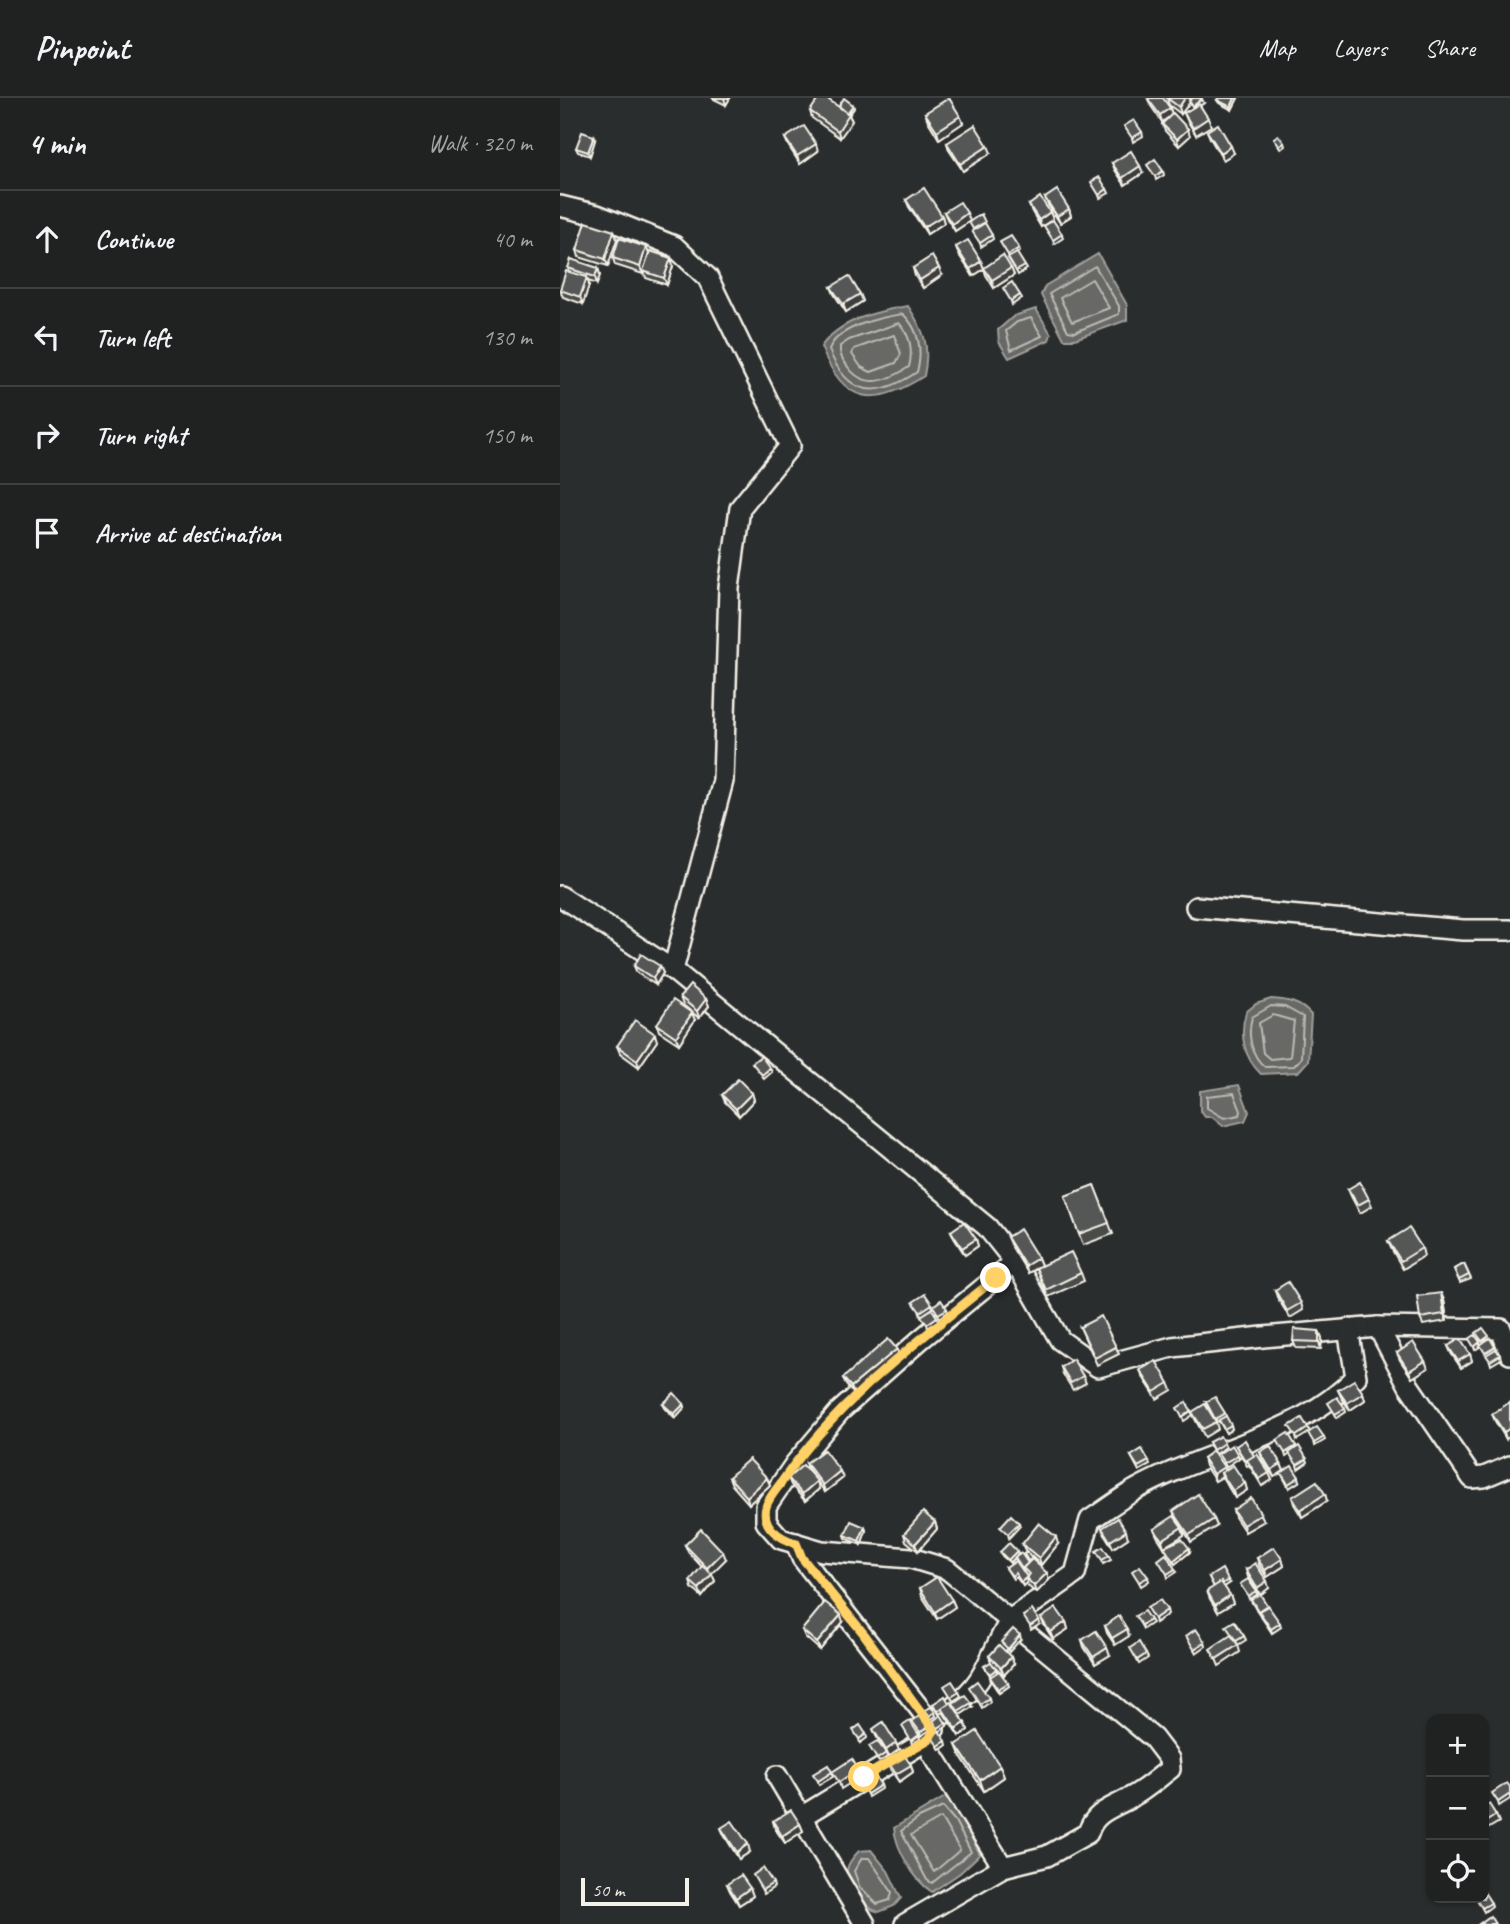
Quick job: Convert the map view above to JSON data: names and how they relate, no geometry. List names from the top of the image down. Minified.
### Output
{"scale_bar":"50 m","page":{"header":"Pinpoint","nav":["Map","Layers","Share"],"heading":["4 min","Walk · 320 m"],"list":[["Continue","40 m"],["Turn left","130 m"],["Turn right","150 m"],"Arrive at destination"],"map_buttons":["+","−"],"scale":"50 m"}}
